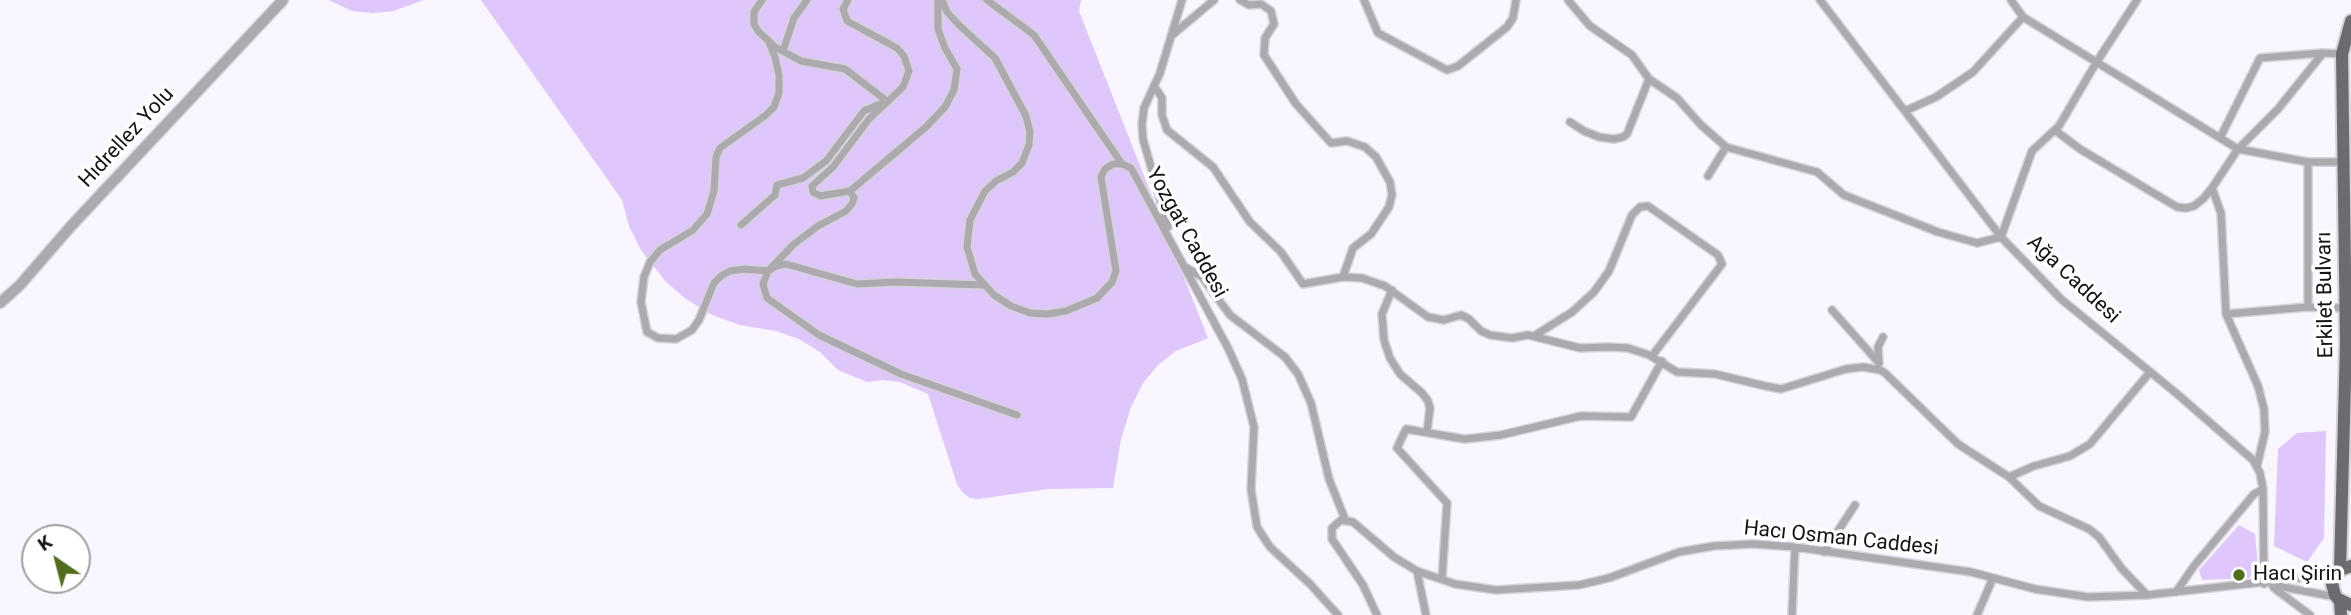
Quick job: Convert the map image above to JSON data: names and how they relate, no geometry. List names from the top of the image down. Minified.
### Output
{"streets":{"main road":["Erkilet Bulvarı"],"street":["Hıdrellez Yolu","Yozgat Caddesi","Ağa Caddesi","Hacı Osman Caddesi"]},"crossings":[["Ağa Caddesi","Hacı Osman Caddesi"]],"places":["Hacı Şirin"],"north":"top left"}
